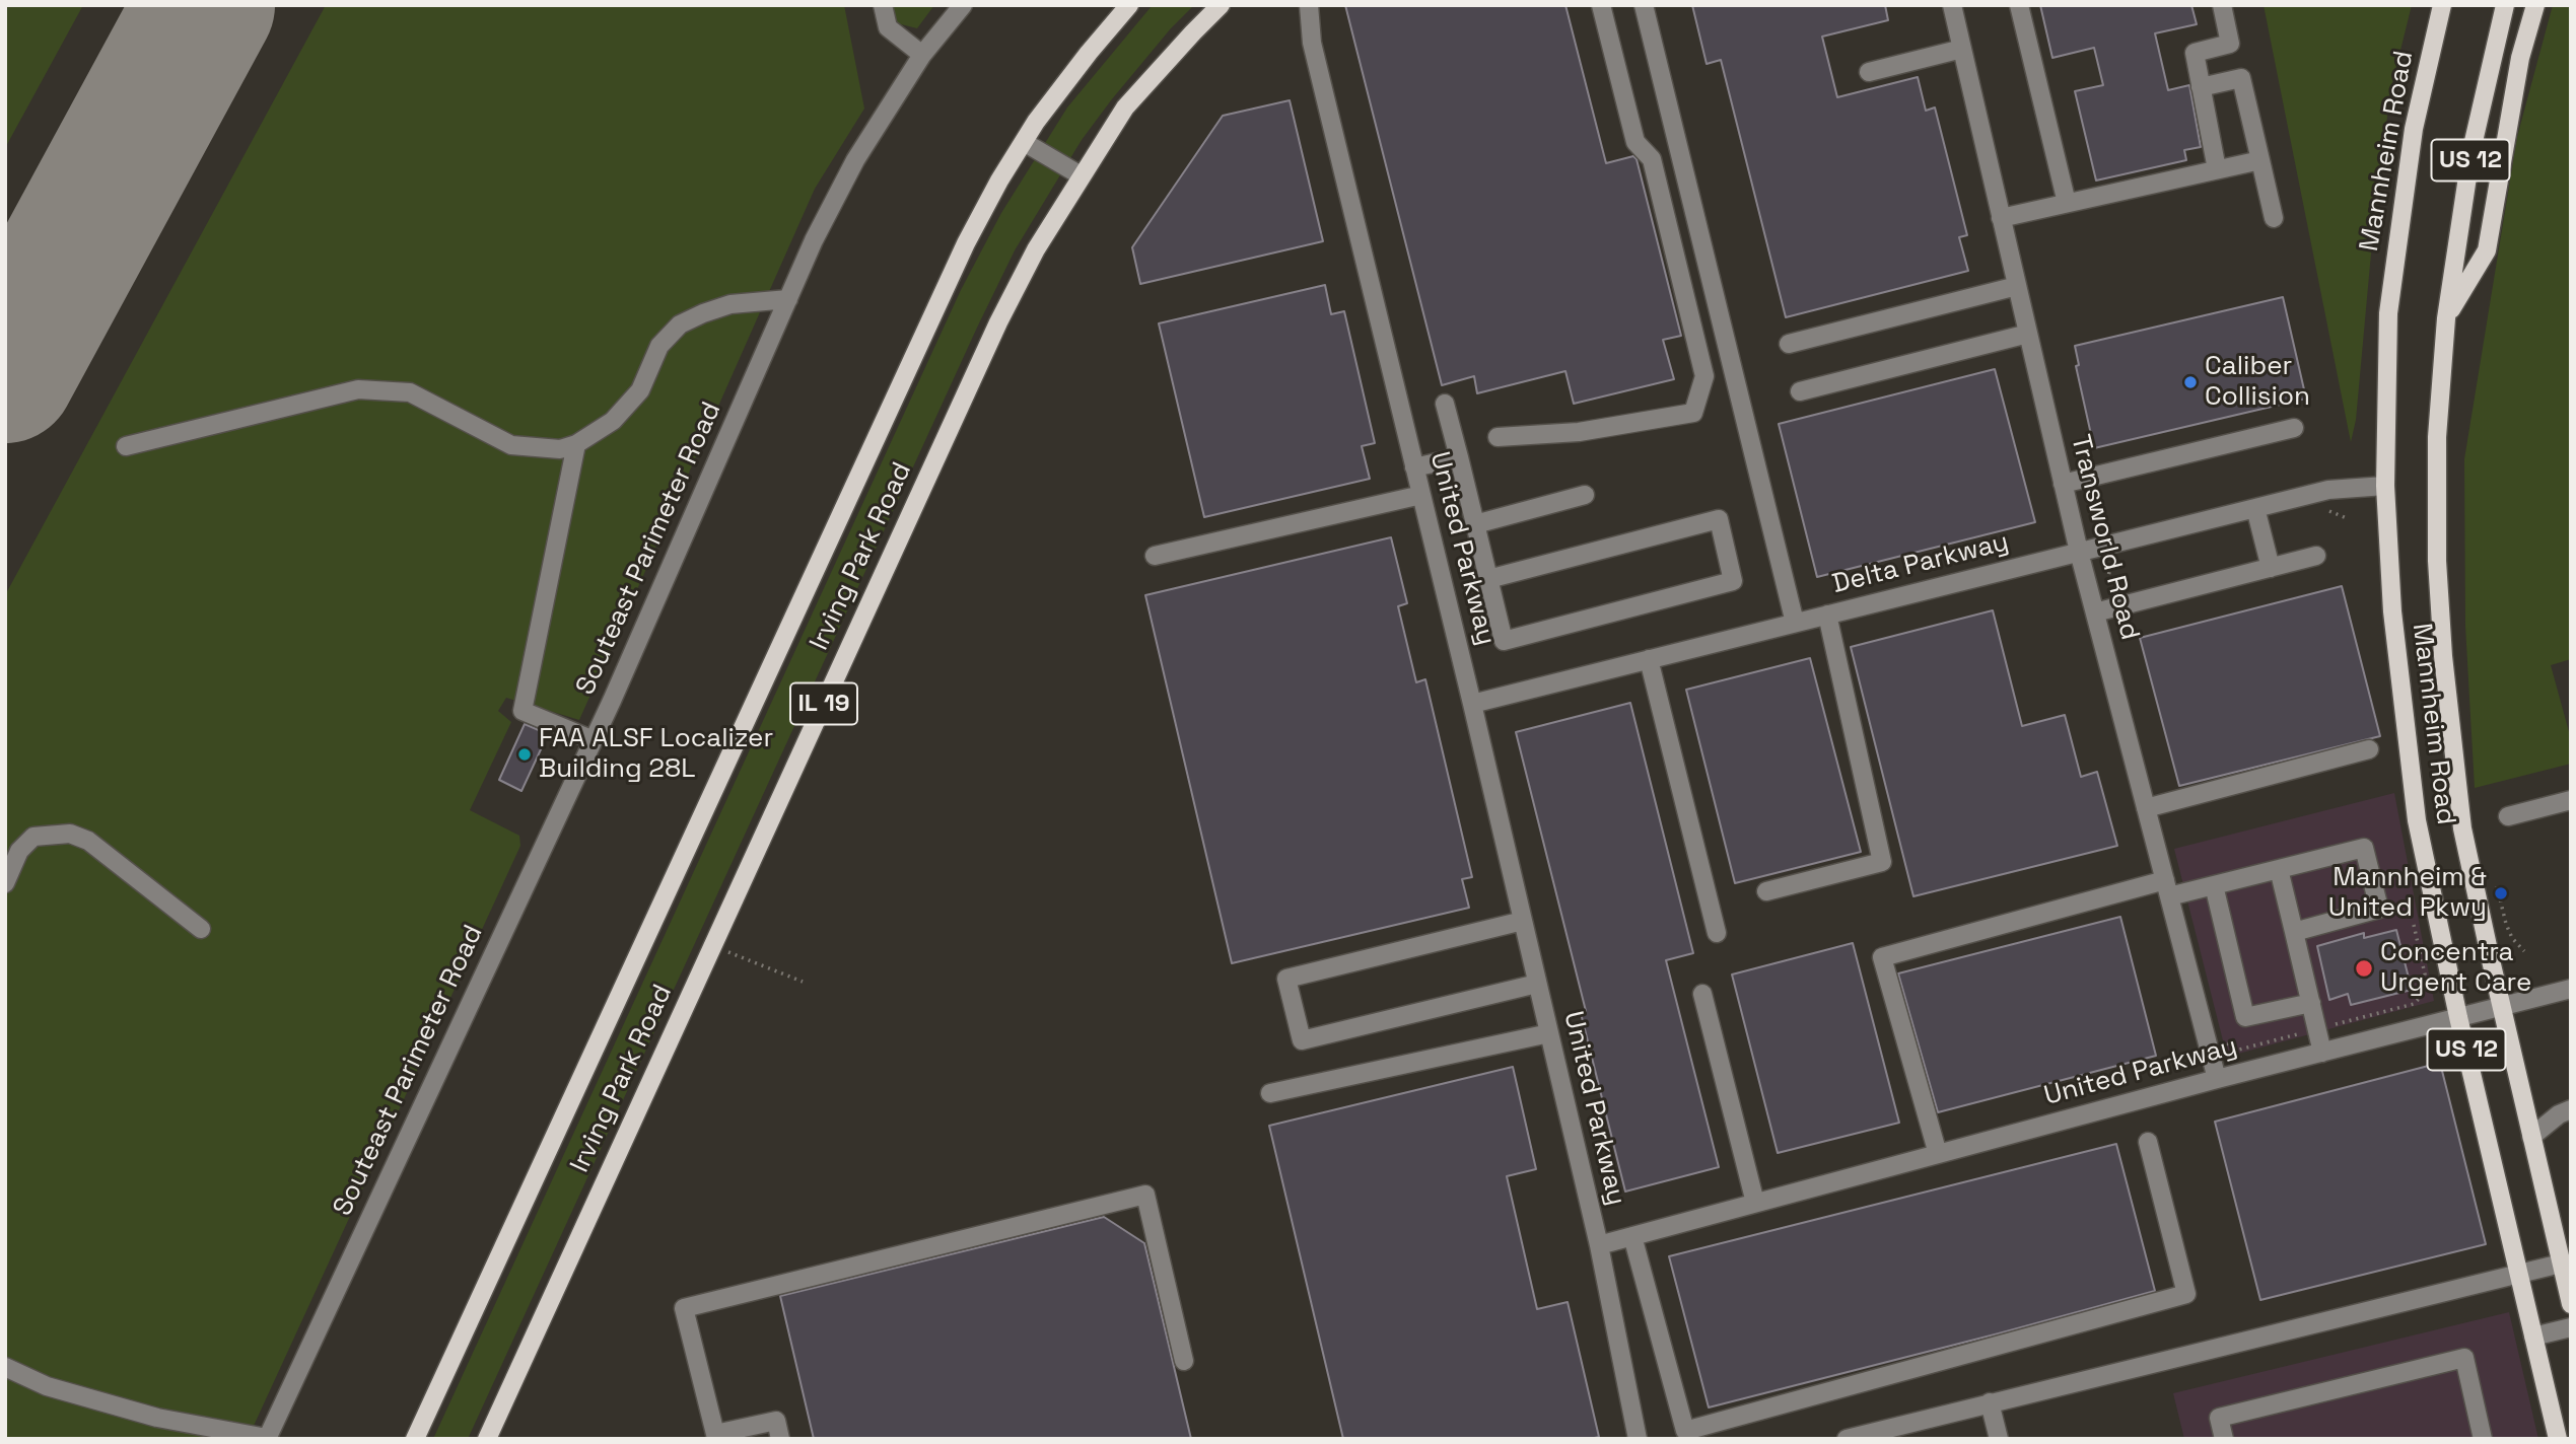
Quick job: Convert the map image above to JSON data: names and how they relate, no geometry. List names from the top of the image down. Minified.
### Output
{"streets":{"main road":["Mannheim Road","US 12","Irving Park Road","IL 19"],"street":["Transworld Road","Souteast Parimeter Road","United Parkway","Delta Parkway"]},"crossings":[["Mannheim Road","United Parkway"],["Mannheim Road","Delta Parkway"],["Transworld Road","United Parkway"],["Transworld Road","Delta Parkway"],["United Parkway","Delta Parkway"]],"places":["Caliber Collision","FAA ALSF Localizer Building 28L","Mannheim & United Pkwy","Concentra Urgent Care"]}
